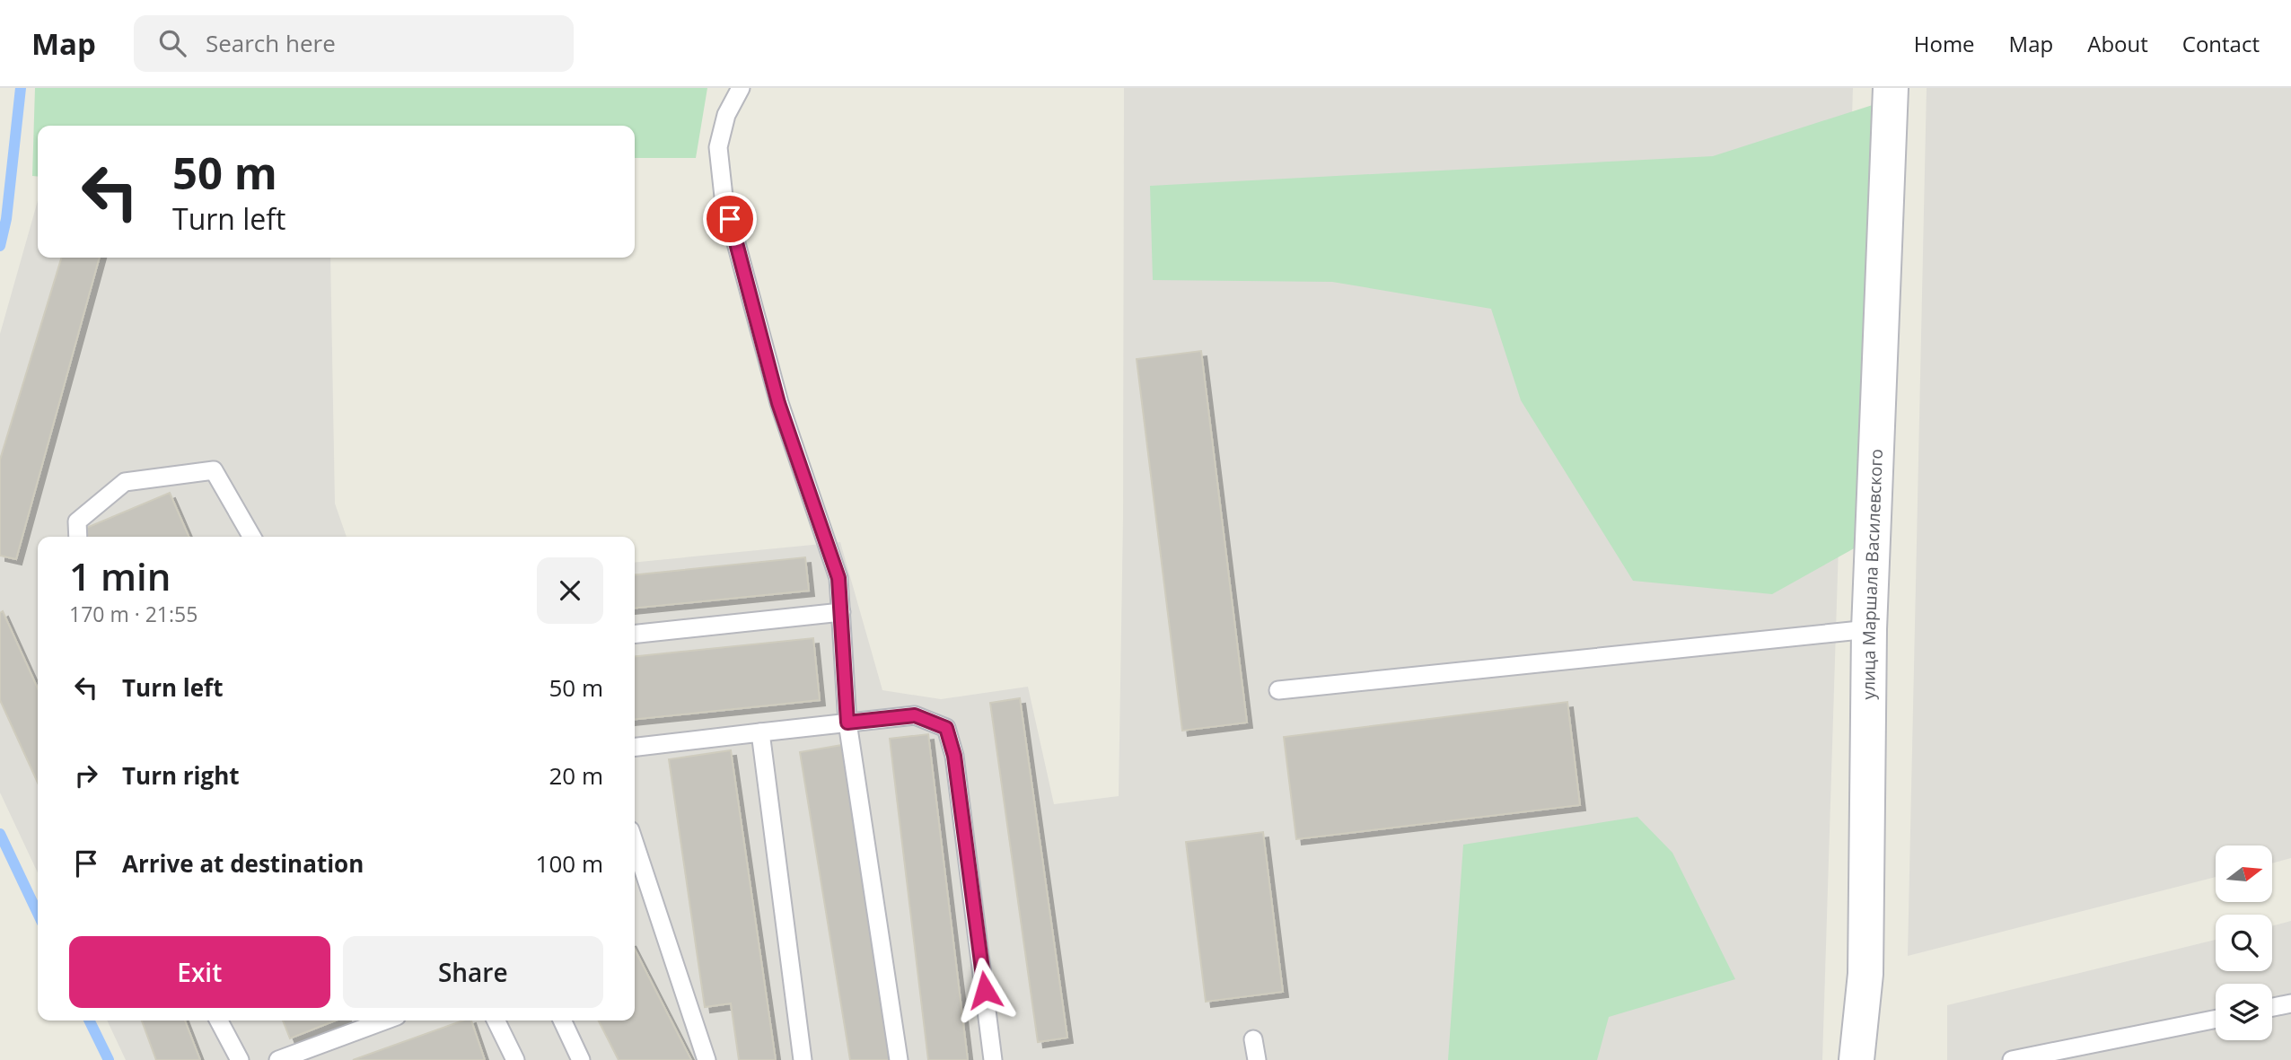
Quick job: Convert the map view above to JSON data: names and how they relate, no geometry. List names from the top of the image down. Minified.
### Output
{"streets":{"street":["улица Маршала Василевского"]},"north":"right","page":{"header":"Map","search":"Search here","nav":["Home","Map","About","Contact"],"turn":["50 m","Turn left"],"heading":["1 min","170 m · 21:55"],"list":[{"name":"Turn left","value":"50 m"},{"name":"Turn right","value":"20 m"},{"name":"Arrive at destination","value":"100 m"}],"buttons":["Exit","Share"]}}
